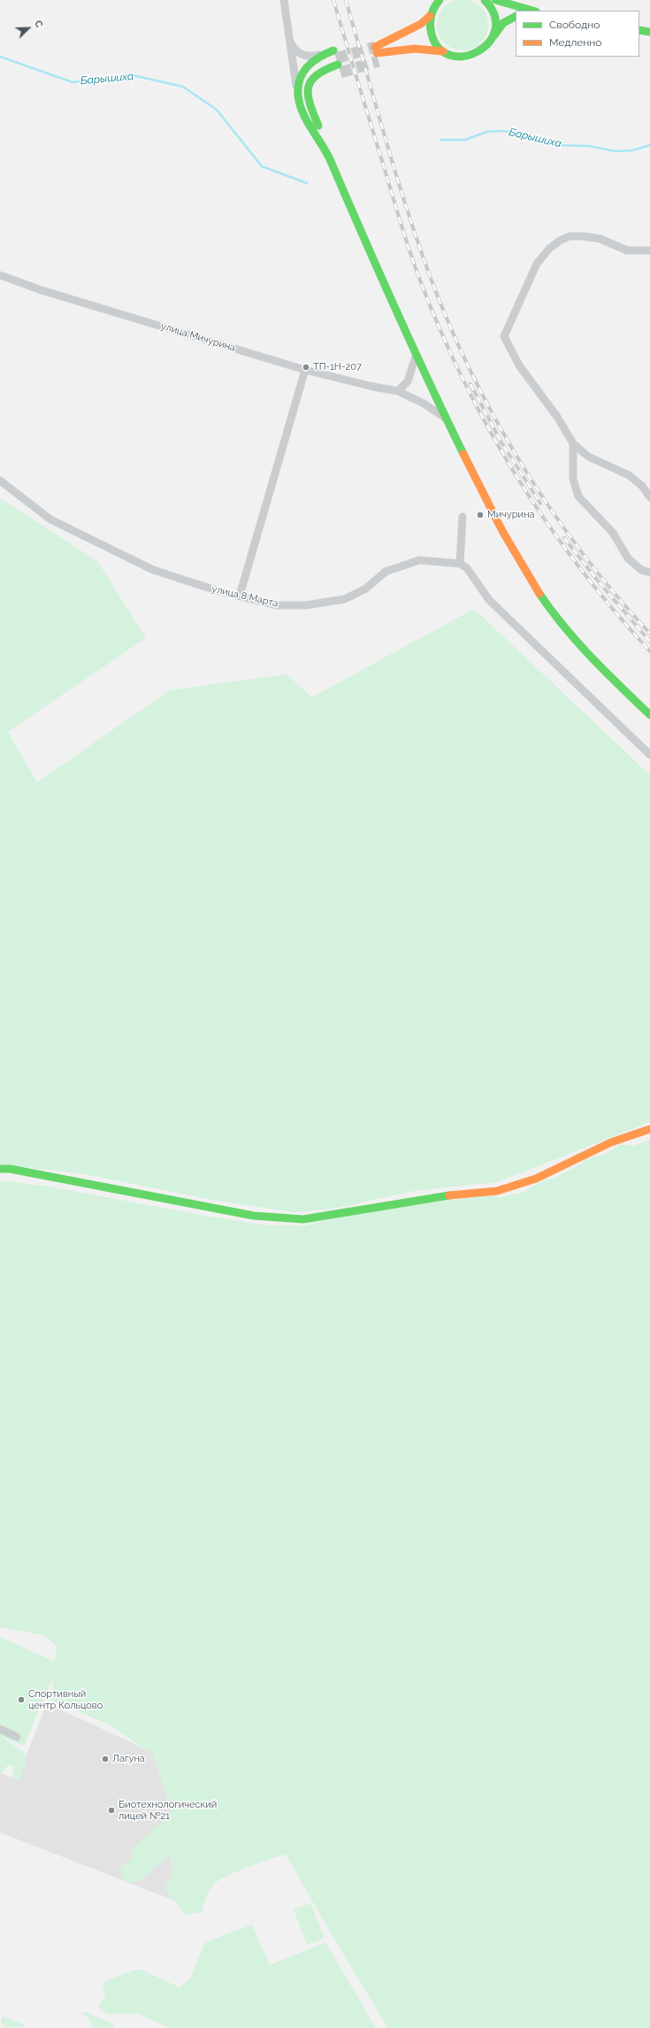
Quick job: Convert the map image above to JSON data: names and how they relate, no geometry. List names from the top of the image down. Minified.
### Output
{"streets":{"street":["улица Мичурина","улица 8 Марта"]},"water":["Барышиха"],"places":["ТП-1Н-207","Мичурина","Спортивный центр Кольцово","Лагуна","Биотехнологический лицей №21"],"legend":["Свободно","Медленно"],"north":"top right"}
